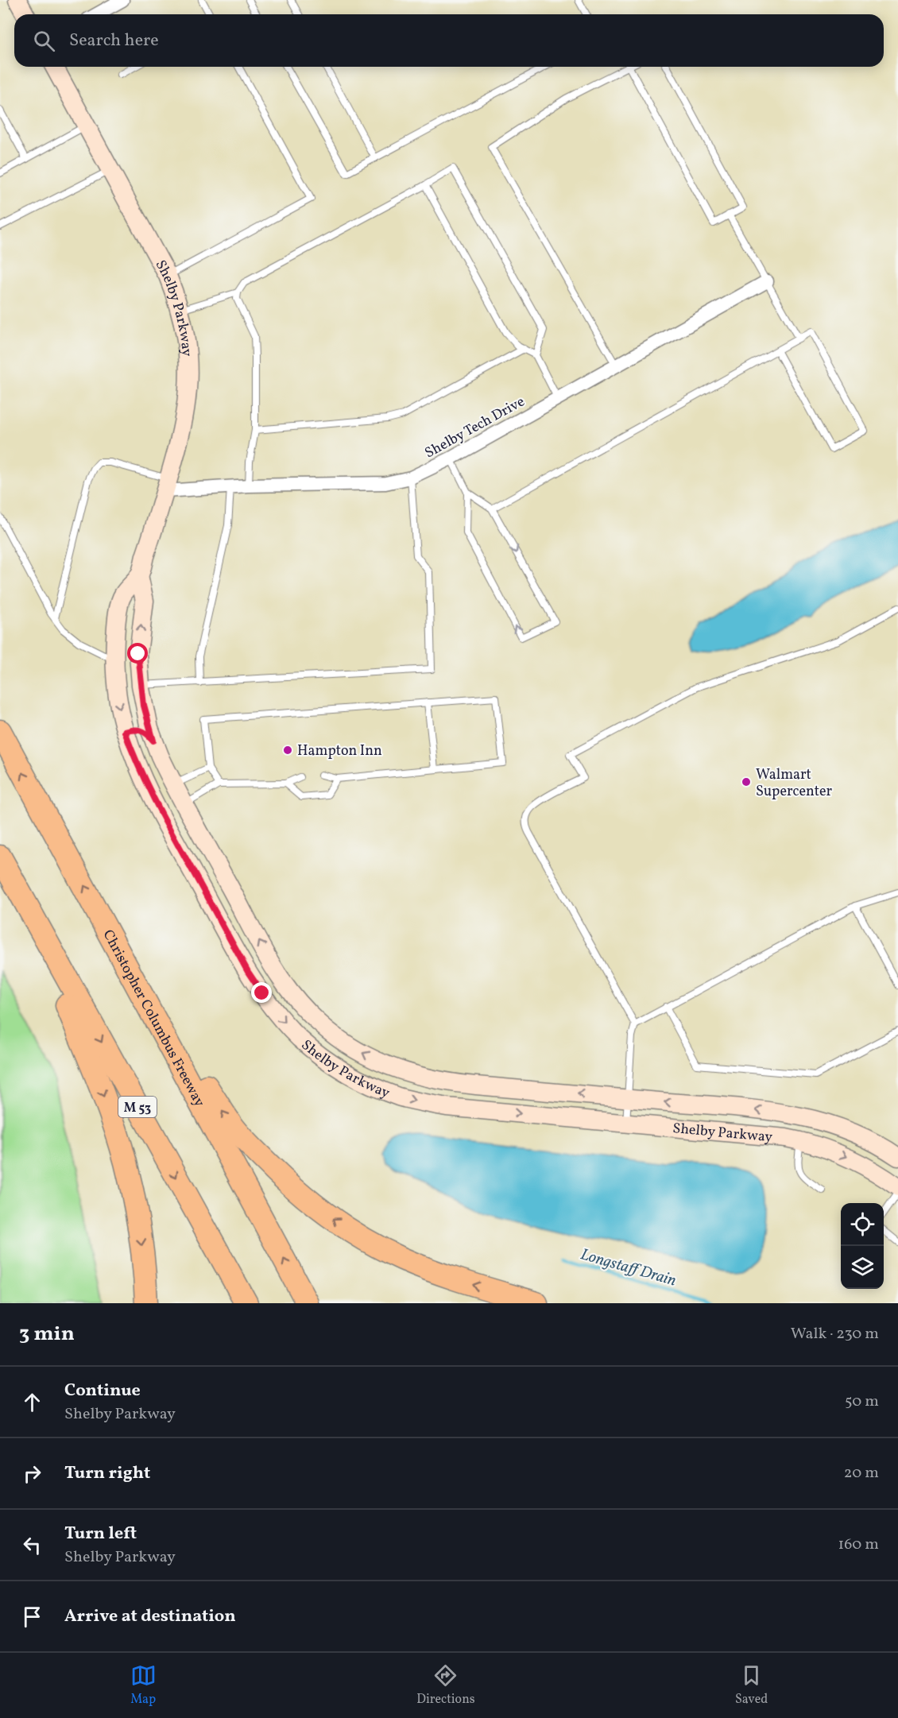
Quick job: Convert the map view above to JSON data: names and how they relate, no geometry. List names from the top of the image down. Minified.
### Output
{"streets":{"highway":["Christopher Columbus Freeway","M 53"],"street":["Shelby Parkway","Shelby Tech Drive"]},"crossings":[["Shelby Parkway","Shelby Tech Drive"]],"water":["Longstaff Drain"],"places":["Hampton Inn","Walmart Supercenter"],"page":{"search":"Search here","heading":["3 min","Walk · 230 m"],"list":[["Continue","Shelby Parkway","50 m"],["Turn right","20 m"],["Turn left","Shelby Parkway","160 m"],"Arrive at destination"],"nav":["Map","Directions","Saved"]}}
